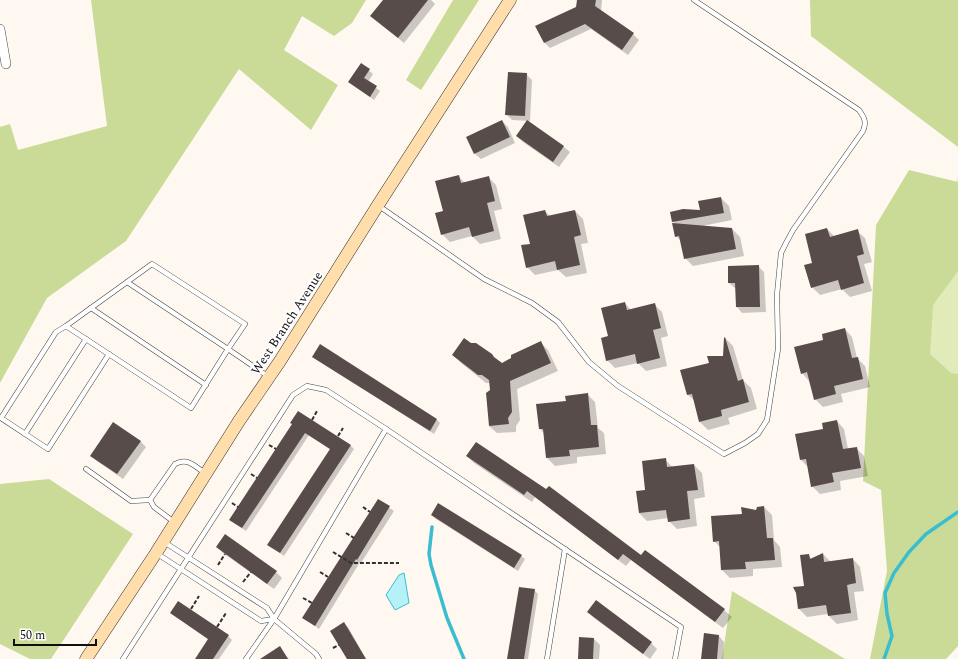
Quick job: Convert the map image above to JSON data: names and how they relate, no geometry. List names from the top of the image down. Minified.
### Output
{"streets":{"street":["West Branch Avenue"]},"scale_bar":"50 m"}
